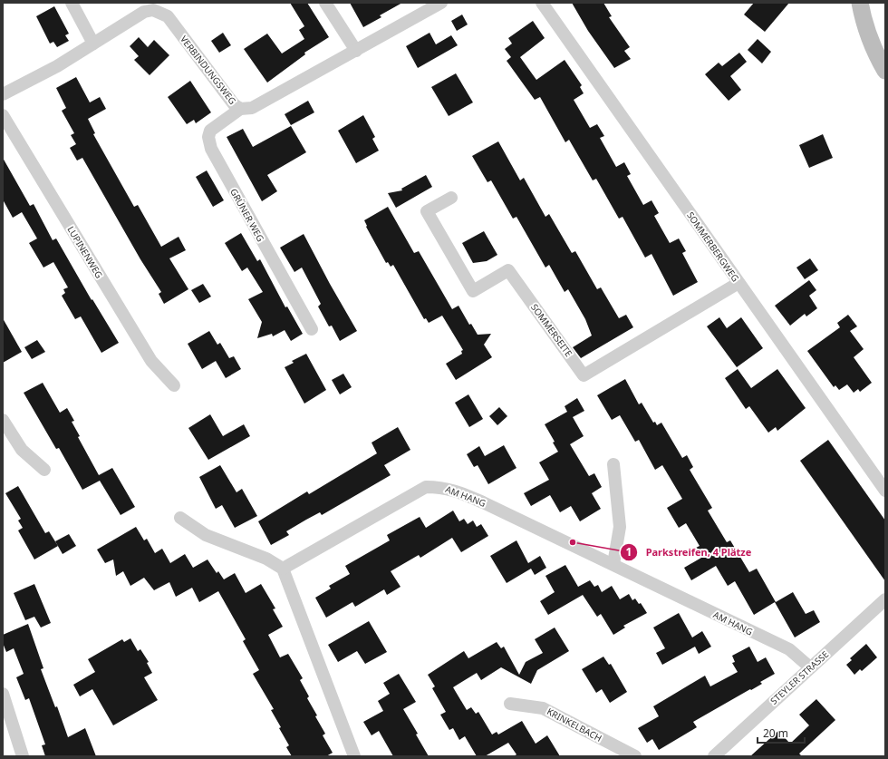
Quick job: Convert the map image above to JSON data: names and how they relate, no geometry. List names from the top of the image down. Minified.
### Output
{"streets":{"street":["VERBINDUNGSWEG","GRÜNER WEG","SOMMERBERGWEG","LUPINENWEG","SOMMERSEITE","AM HANG","STEYLER STRASSE","KRINKELBACH"]},"crossings":[["VERBINDUNGSWEG","GRÜNER WEG"],["SOMMERBERGWEG","SOMMERSEITE"],["AM HANG","STEYLER STRASSE"]],"places":["Parkstreifen, 4 Plätze"],"scale_bar":"20 m"}
